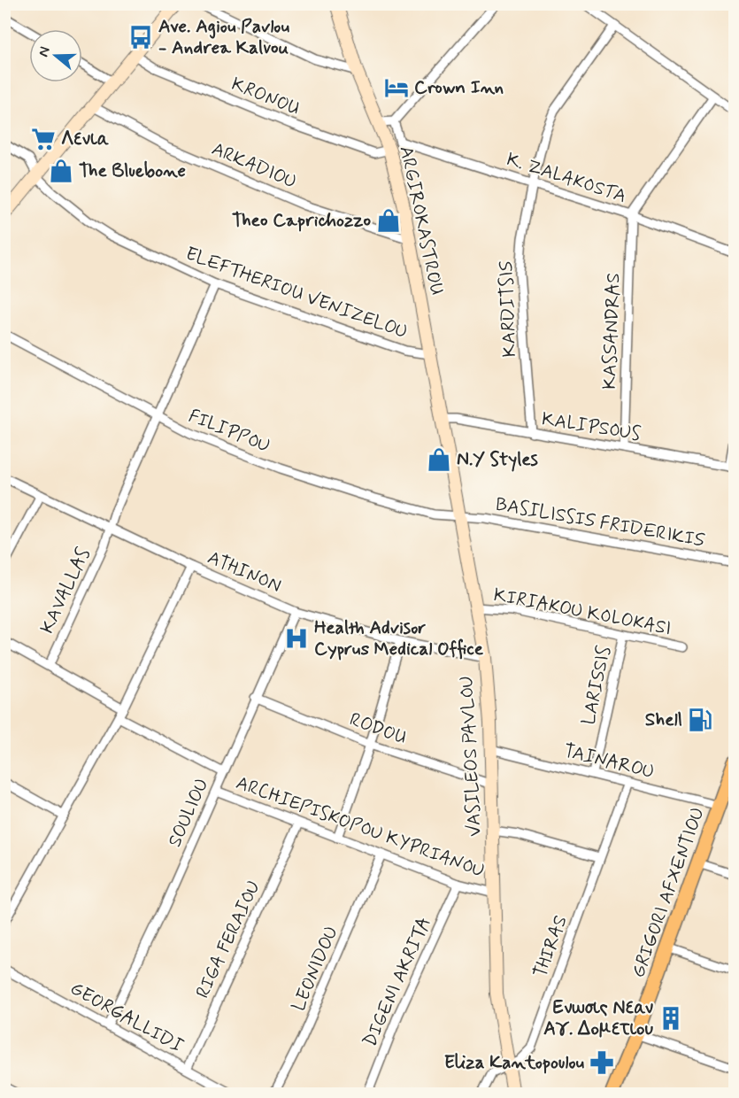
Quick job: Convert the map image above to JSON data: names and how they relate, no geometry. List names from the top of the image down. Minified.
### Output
{"streets":{"main road":["GRIGORI AFXENTIOU"],"street":["KRONOU","ARKADIOU","K. ZALAKOSTA","ARGIROKASTROU","ELEFTHERIOU VENIZELOU","KARDITSIS","KASSANDRAS","KALIPSOUS","FILIPPOU","BASILISSIS FRIDERIKIS","ATHINON","KAVALLAS","KIRIAKOU KOLOKASI","LARISSIS","RODOU","VASILEOS PAVLOU","TAINAROU","SOULIOU","ARCHIEPISKOPOU KYPRIANOU","RIGA FERAIOU","THIRAS","LEONIDOU","DIGENI AKRITA","GEORGALLIDI"]},"crossings":[["KRONOU","ARGIROKASTROU"],["ARKADIOU","ARGIROKASTROU"],["K. ZALAKOSTA","KARDITSIS"],["K. ZALAKOSTA","KASSANDRAS"],["ARGIROKASTROU","ELEFTHERIOU VENIZELOU"],["ARGIROKASTROU","KALIPSOUS"],["ARGIROKASTROU","VASILEOS PAVLOU"],["ELEFTHERIOU VENIZELOU","KAVALLAS"],["KARDITSIS","KALIPSOUS"],["KASSANDRAS","KALIPSOUS"],["KALIPSOUS","VASILEOS PAVLOU"],["FILIPPOU","BASILISSIS FRIDERIKIS"],["FILIPPOU","KAVALLAS"],["FILIPPOU","VASILEOS PAVLOU"],["BASILISSIS FRIDERIKIS","VASILEOS PAVLOU"],["ATHINON","KAVALLAS"],["ATHINON","VASILEOS PAVLOU"],["ATHINON","SOULIOU"],["KIRIAKOU KOLOKASI","LARISSIS"],["KIRIAKOU KOLOKASI","VASILEOS PAVLOU"],["LARISSIS","TAINAROU"],["RODOU","VASILEOS PAVLOU"],["RODOU","SOULIOU"],["VASILEOS PAVLOU","TAINAROU"],["VASILEOS PAVLOU","ARCHIEPISKOPOU KYPRIANOU"],["VASILEOS PAVLOU","THIRAS"],["TAINAROU","GRIGORI AFXENTIOU"],["TAINAROU","THIRAS"],["SOULIOU","ARCHIEPISKOPOU KYPRIANOU"],["SOULIOU","GEORGALLIDI"],["ARCHIEPISKOPOU KYPRIANOU","RIGA FERAIOU"],["ARCHIEPISKOPOU KYPRIANOU","LEONIDOU"],["ARCHIEPISKOPOU KYPRIANOU","DIGENI AKRITA"],["RIGA FERAIOU","GEORGALLIDI"]],"places":{"bus stop":["Ave. Agiou Pavlou - Andrea Kalvou"],"hotel":["Crown Inn"],"supermarket":["Λενια"],"shop":["The Bluebone","Theo Caprichozzo","N.Y Styles"],"hospital":["Health Advisor Cyprus Medical Office"],"fuel station":["Shell"],"building":["Ενωσις Νεαν Αγ. Δομετιου"],"pharmacy":["Eliza Kantopoulou"]},"north":"left"}
